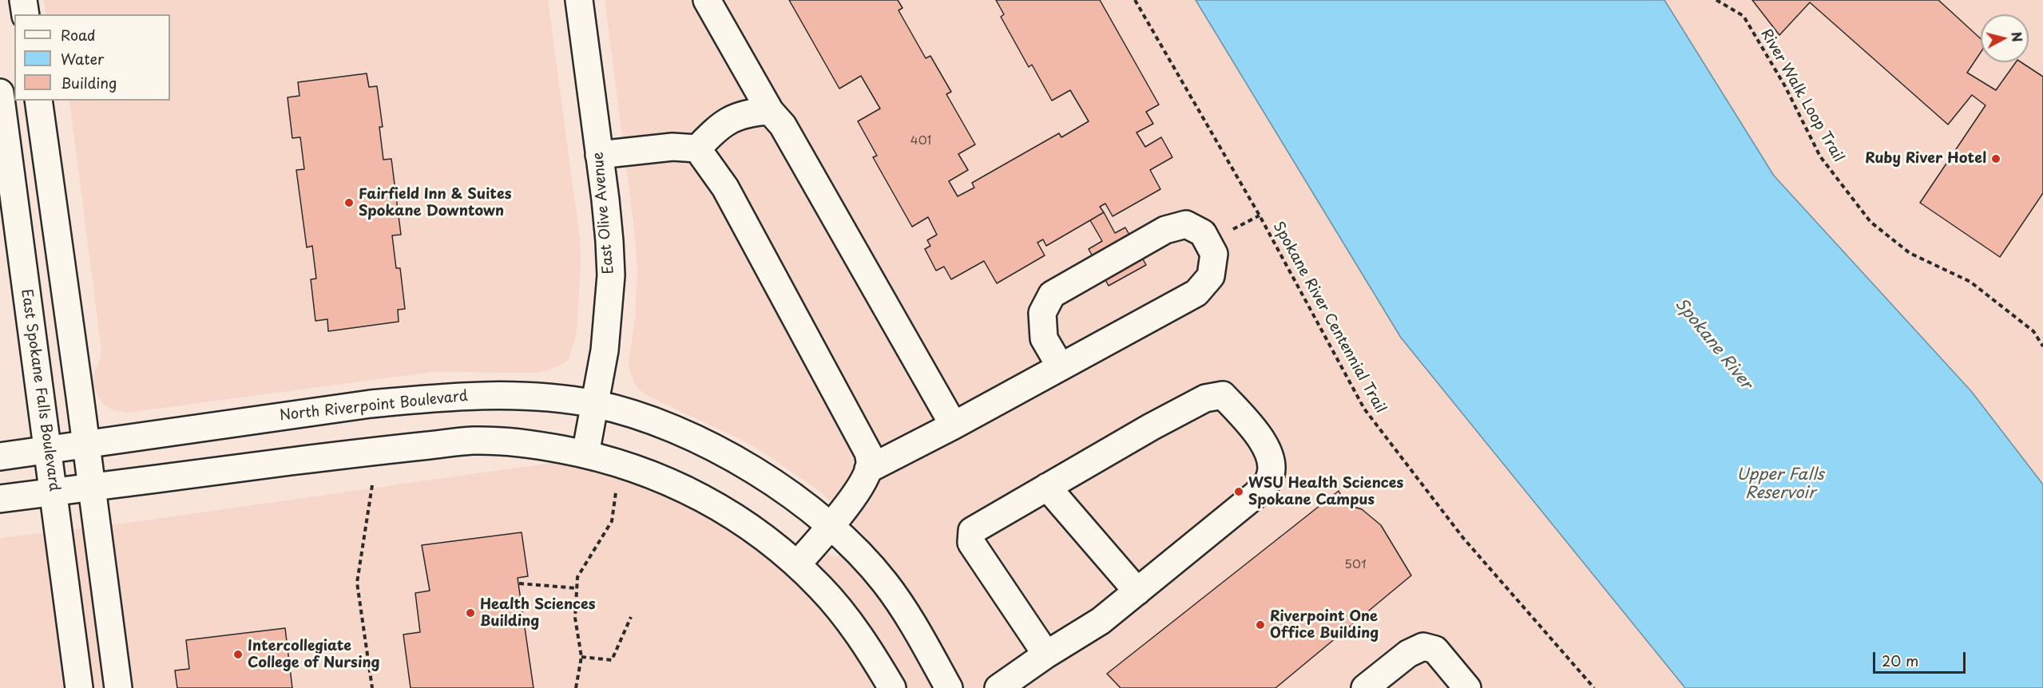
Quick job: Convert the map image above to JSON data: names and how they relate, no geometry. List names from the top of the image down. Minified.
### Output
{"streets":{"street":["East Olive Avenue","East Spokane Falls Boulevard","North Riverpoint Boulevard"],"path":["River Walk Loop Trail","Spokane River Centennial Trail"]},"crossings":[["East Olive Avenue","North Riverpoint Boulevard"],["East Spokane Falls Boulevard","North Riverpoint Boulevard"]],"water":["Spokane River","Upper Falls Reservoir"],"places":["Ruby River Hotel","Fairfield Inn & Suites Spokane Downtown","WSU Health Sciences Spokane Campus","Health Sciences Building","Riverpoint One Office Building","Intercollegiate College of Nursing"],"house_numbers":["401","501"],"legend":["Road","Water","Building"],"scale_bar":"20 m","north":"right"}
